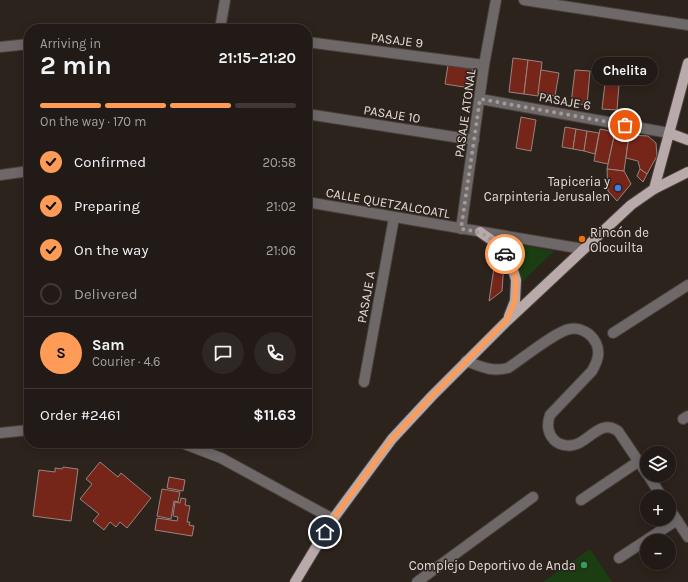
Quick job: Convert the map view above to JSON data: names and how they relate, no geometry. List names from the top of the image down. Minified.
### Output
{"streets":{"street":["PASAJE 9","PASAJE 6","PASAJE ATONAL","PASAJE 10","CALLE QUETZALCOATL","PASAJE A"]},"crossings":[["PASAJE 9","PASAJE ATONAL"],["PASAJE 6","PASAJE ATONAL"],["PASAJE ATONAL","PASAJE 10"],["PASAJE ATONAL","CALLE QUETZALCOATL"],["CALLE QUETZALCOATL","PASAJE A"]],"places":["Chelita","Tapiceria y Carpinteria Jerusalen","Rincón de Olocuilta","Complejo Deportivo de Anda"],"page":{"heading":["2 min","Arriving in","21:15–21:20"],"panel":["Sam","Courier · 4.6","Order #2461","$11.63"],"bubble":"Chelita","bar":"On the way · 170 m","list":[["Confirmed","20:58"],["Preparing","21:02"],["On the way","21:06"],"Delivered"],"round":"S","map_buttons":["+","−"]}}
